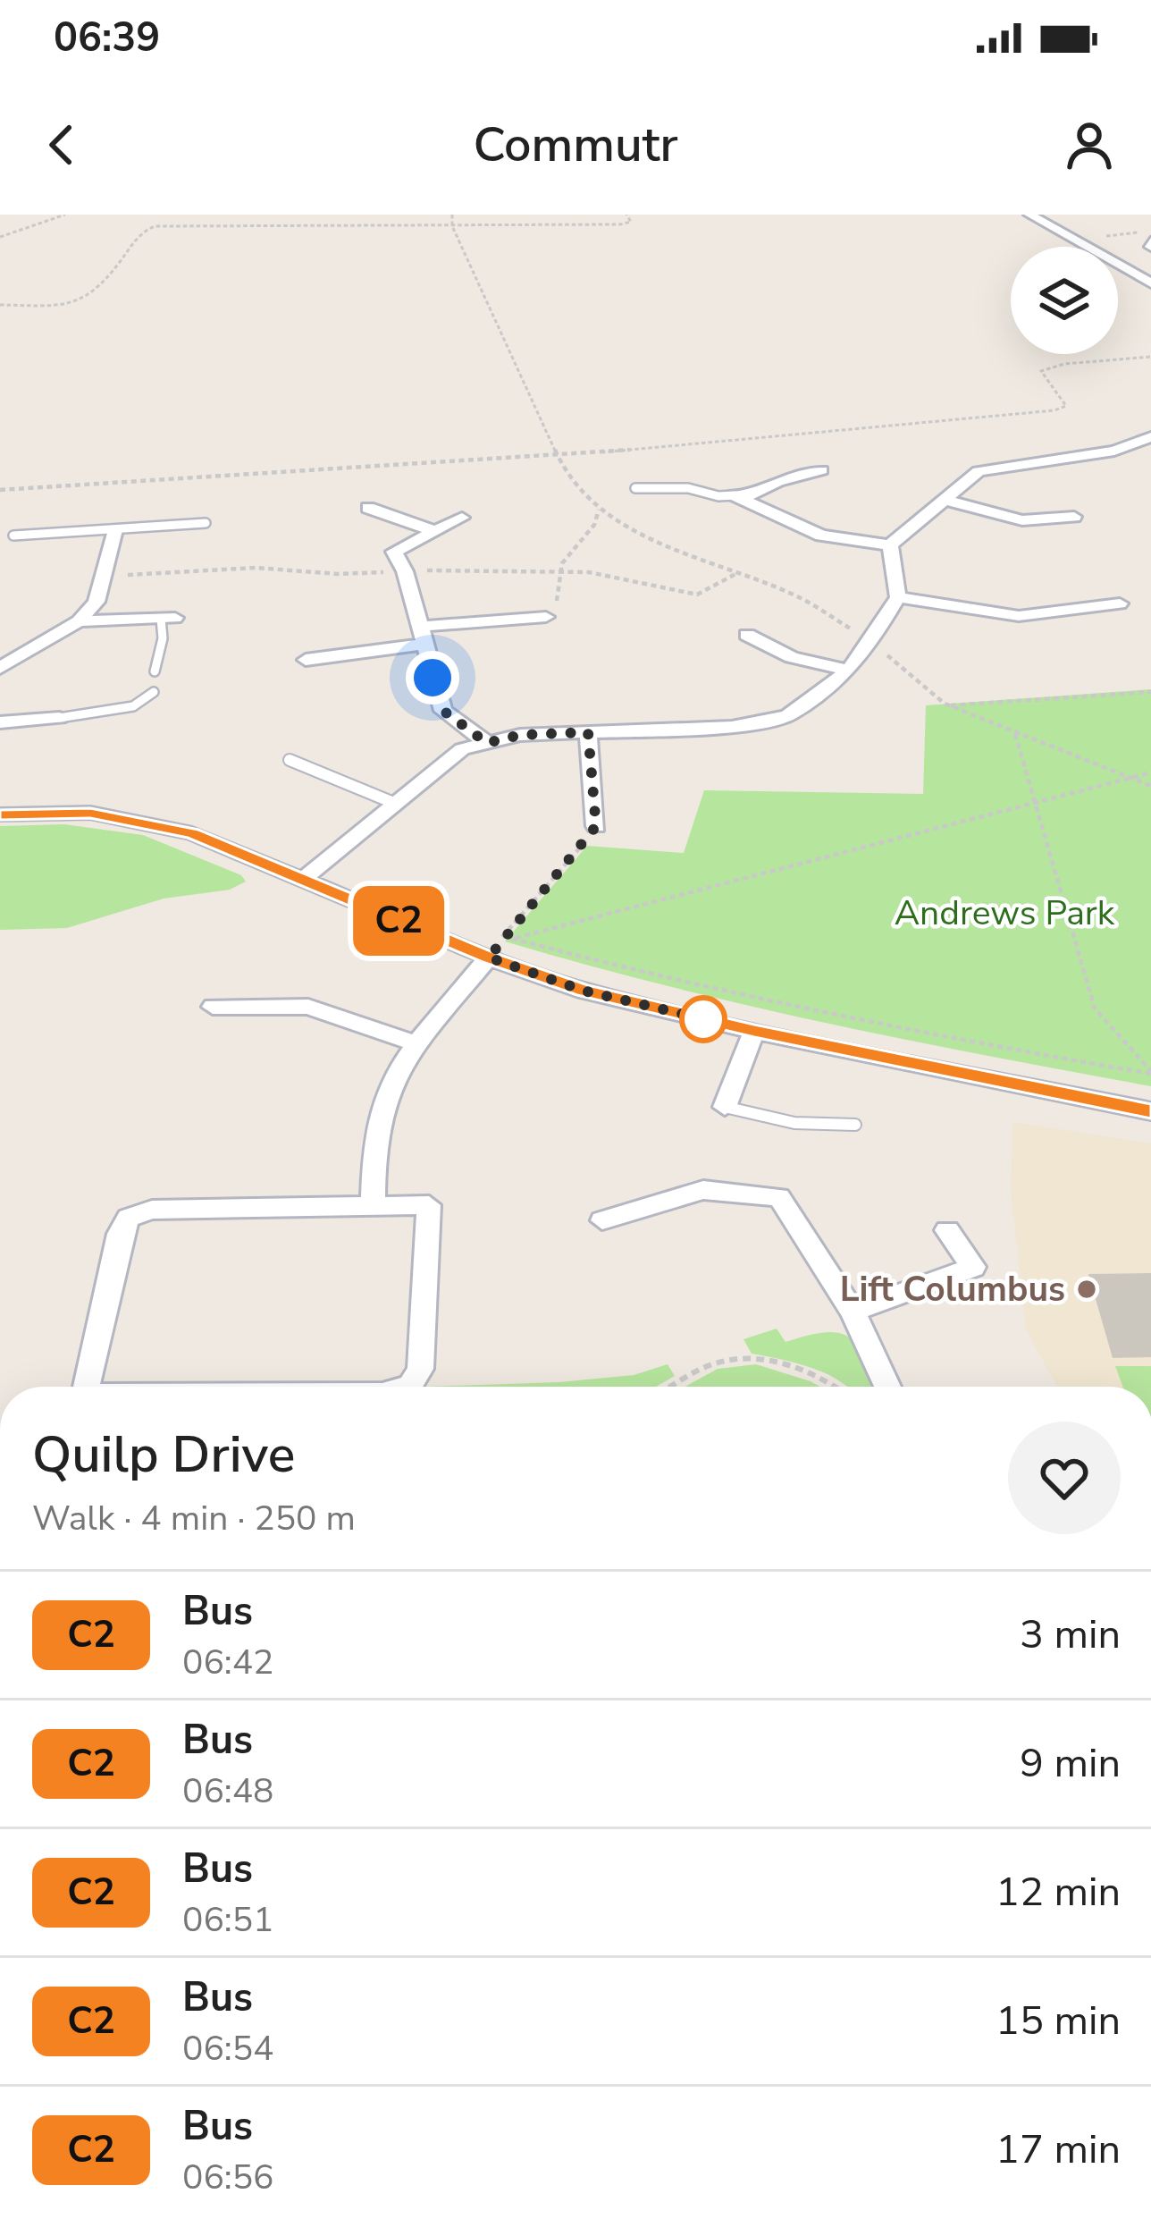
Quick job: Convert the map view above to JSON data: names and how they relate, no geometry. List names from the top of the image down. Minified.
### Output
{"parks":["Andrews Park"],"places":["Lift Columbus"],"lines":["bus line C2"],"page":{"status":"06:39","header":"Commutr","on_map":"C2","heading":["Quilp Drive","Walk · 4 min · 250 m"],"list":[{"mark":"C2","name":"Bus","note":"06:42","value":"3 min"},{"mark":"C2","name":"Bus","note":"06:48","value":"9 min"},{"mark":"C2","name":"Bus","note":"06:51","value":"12 min"},{"mark":"C2","name":"Bus","note":"06:54","value":"15 min"},{"mark":"C2","name":"Bus","note":"06:56","value":"17 min"}]}}
